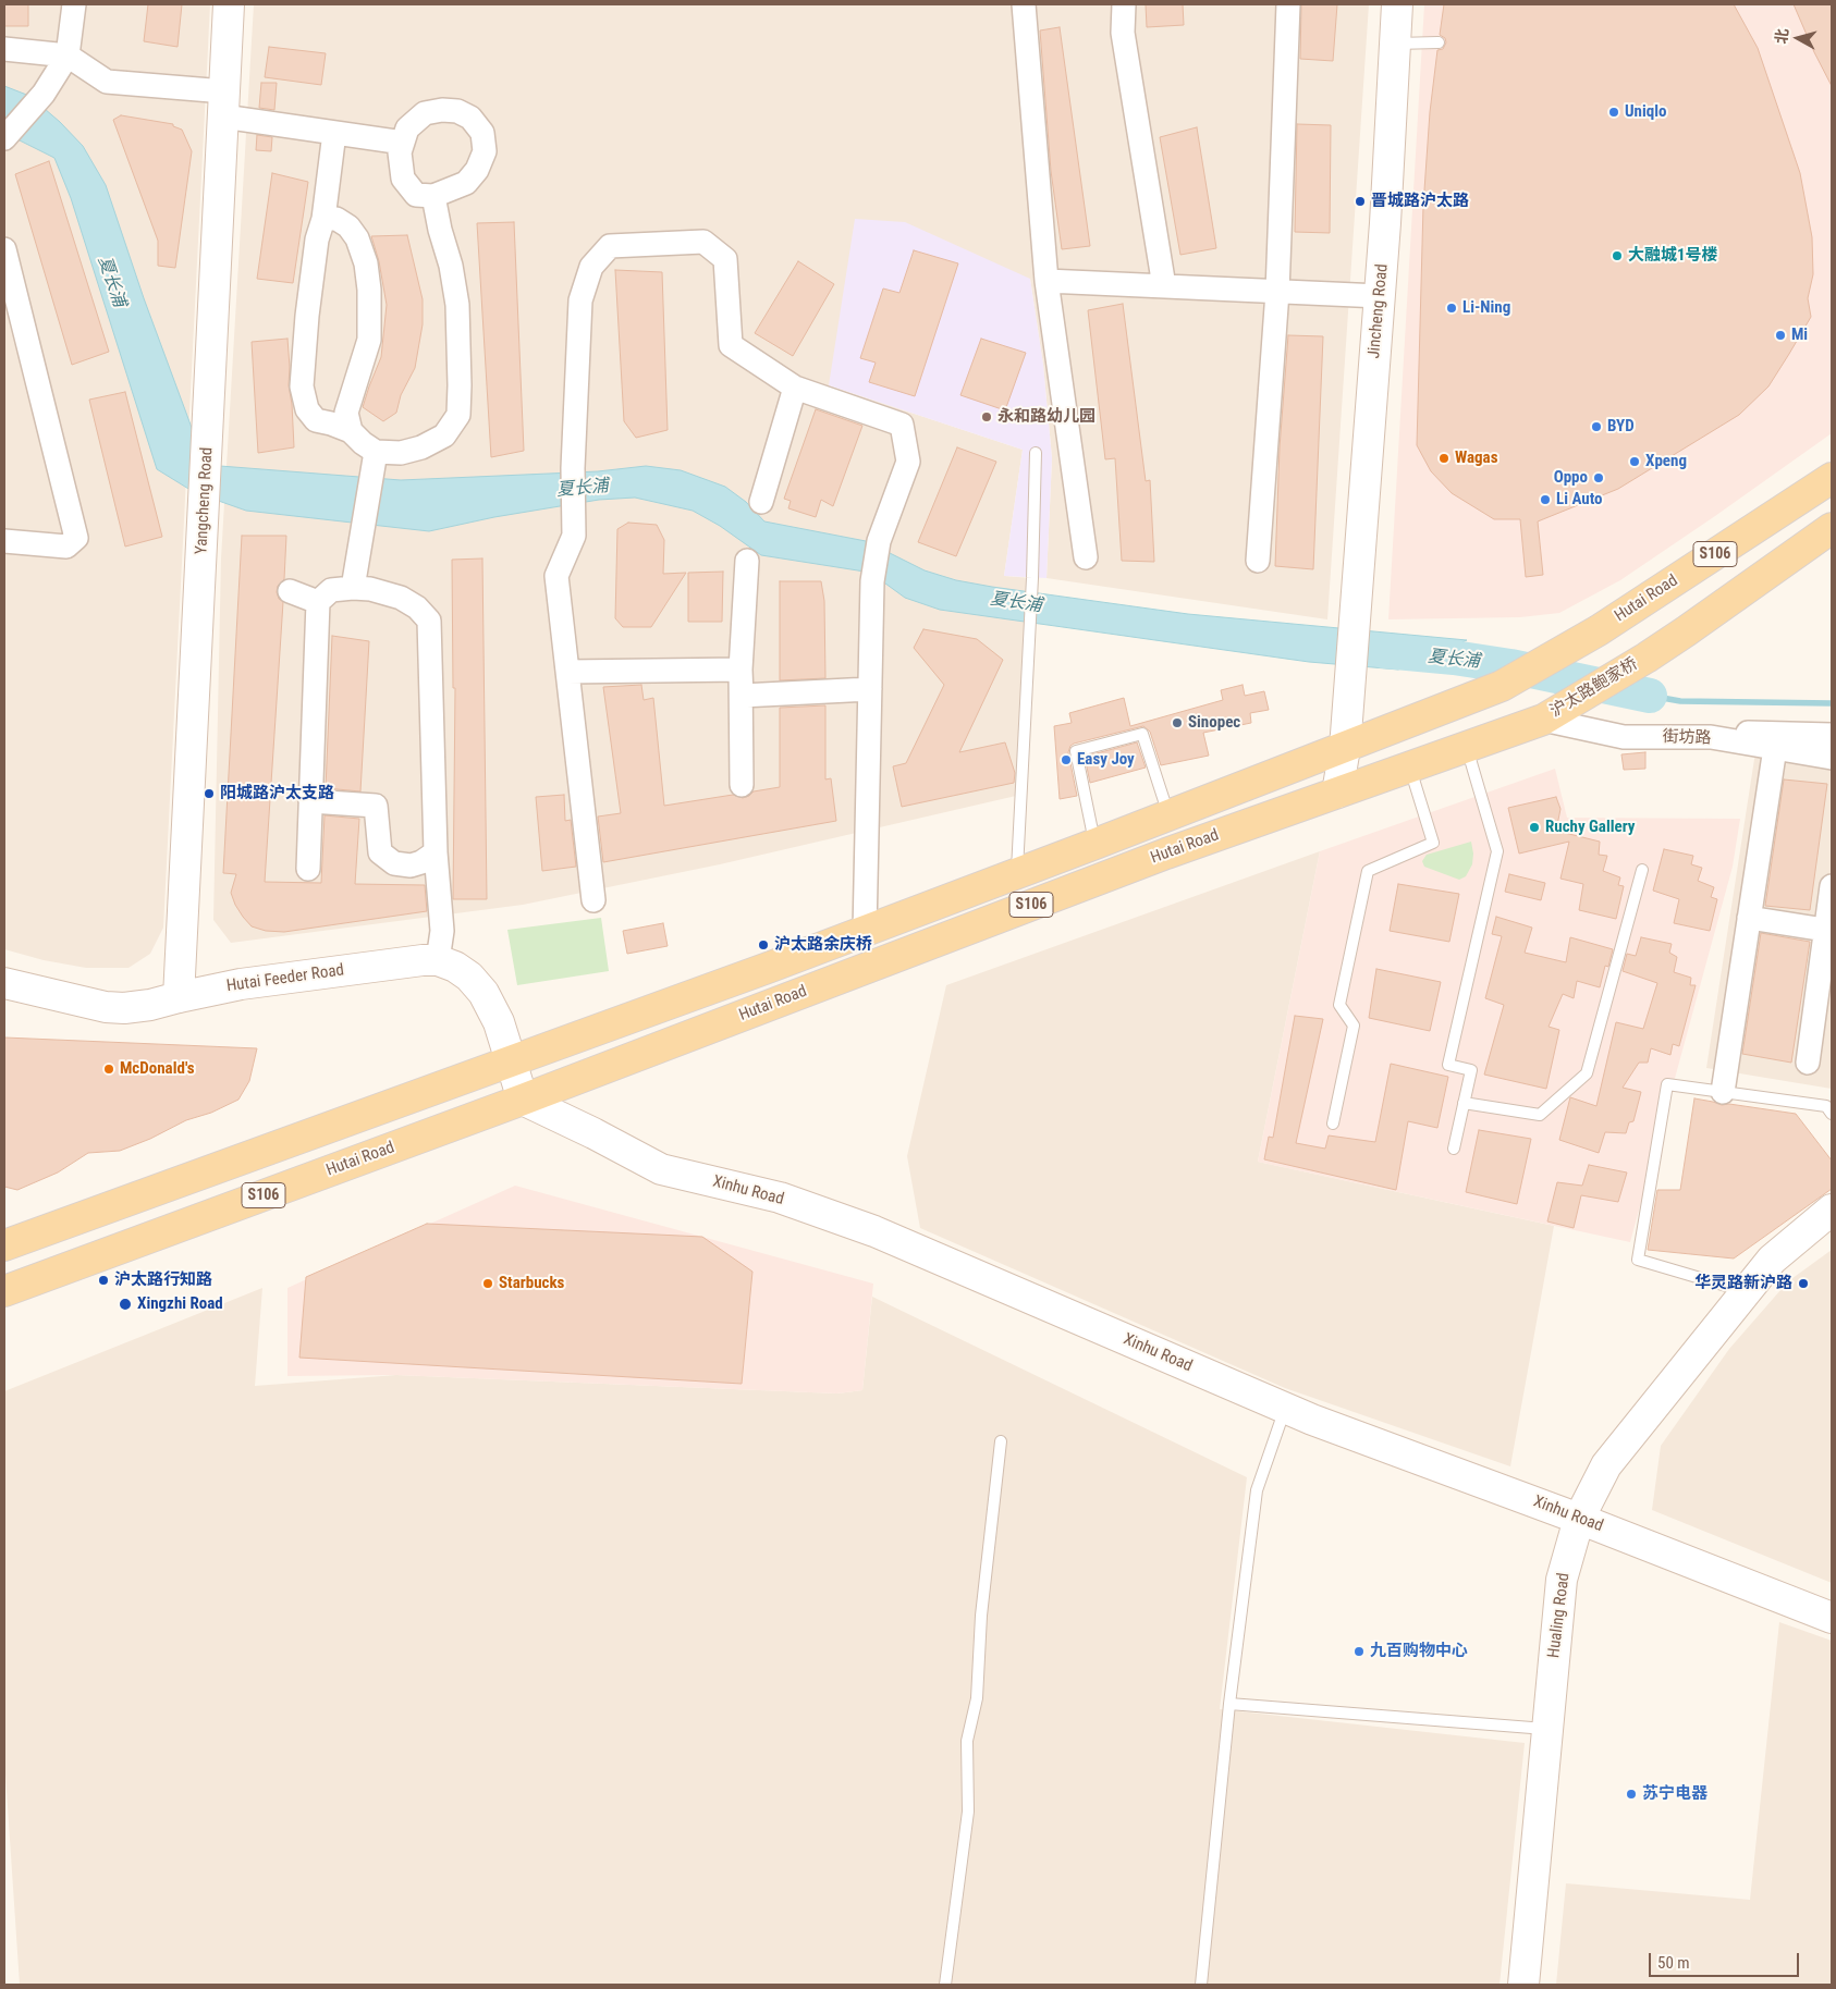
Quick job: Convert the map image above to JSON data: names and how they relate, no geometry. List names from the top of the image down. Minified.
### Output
{"streets":{"main road":["S106","Hutai Road","沪太路鲍家桥"],"street":["Jincheng Road","Yangcheng Road","街坊路","Hutai Feeder Road","Xinhu Road","Hualing Road"]},"crossings":[["Jincheng Road","Hutai Road"],["Yangcheng Road","Hutai Feeder Road"],["Hutai Road","沪太路鲍家桥"],["Hutai Road","街坊路"],["Hutai Road","Hutai Feeder Road"],["Hutai Road","Xinhu Road"],["沪太路鲍家桥","街坊路"],["Xinhu Road","Hualing Road"]],"water":["夏长浦"],"places":["Uniqlo","晋城路沪太路","大融城1号楼","Li-Ning","Mi","永和路幼儿园","BYD","Wagas","Xpeng","Oppo","Li Auto","Sinopec","Easy Joy","阳城路沪太支路","Ruchy Gallery","沪太路余庆桥","McDonald's","沪太路行知路","Starbucks","华灵路新沪路","Xingzhi Road","九百购物中心","苏宁电器"],"scale_bar":"50 m","north":"left"}
